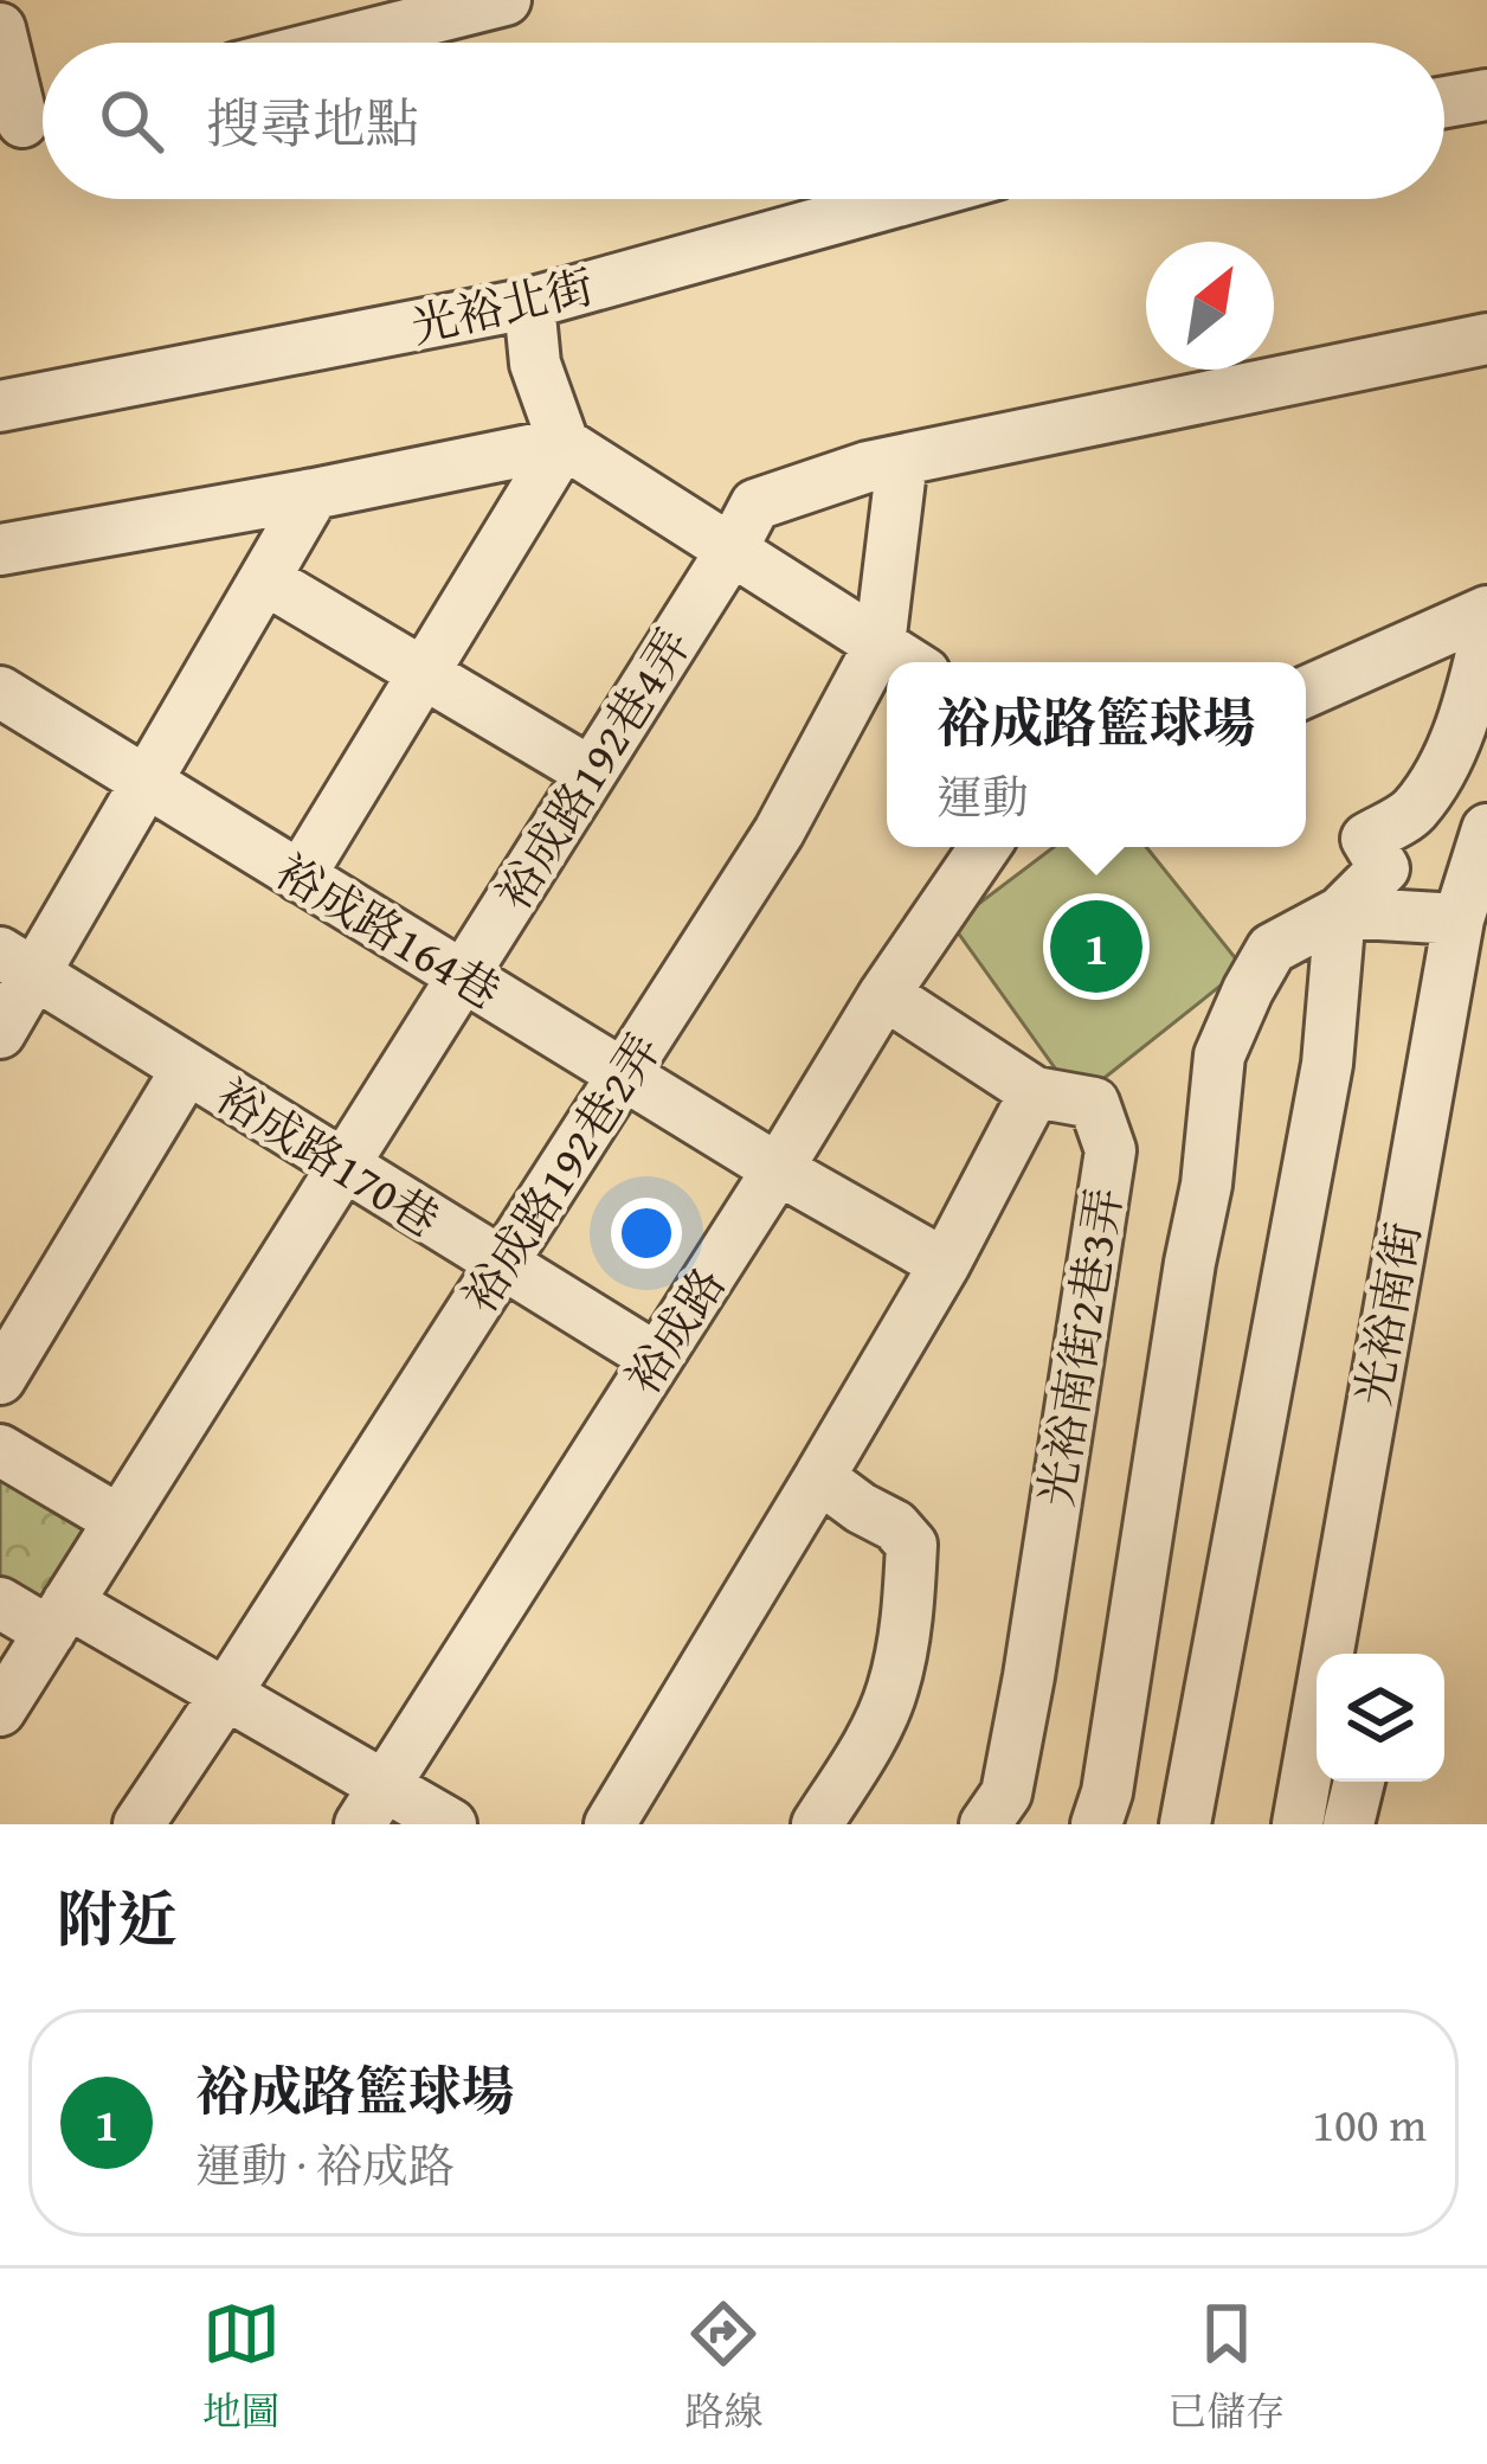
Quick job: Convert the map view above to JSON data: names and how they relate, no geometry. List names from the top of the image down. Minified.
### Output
{"streets":{"street":["光裕北街","裕成路192巷4弄","裕成路164巷","裕成路170巷","裕成路192巷2弄","光裕南街","裕成路","光裕南街2巷3弄"]},"crossings":[["裕成路192巷4弄","裕成路164巷"],["裕成路192巷4弄","裕成路170巷"],["裕成路164巷","裕成路192巷2弄"],["裕成路164巷","裕成路"],["裕成路170巷","裕成路192巷2弄"],["裕成路170巷","裕成路"],["裕成路","光裕南街2巷3弄"]],"north":"top right","page":{"search":"搜尋地點","popup":["裕成路籃球場","運動"],"pins":"1","heading":"附近","list":[{"mark":"1","name":"裕成路籃球場","note":"運動 · 裕成路","value":"100 m"}],"nav":["地圖","路線","已儲存"]}}
